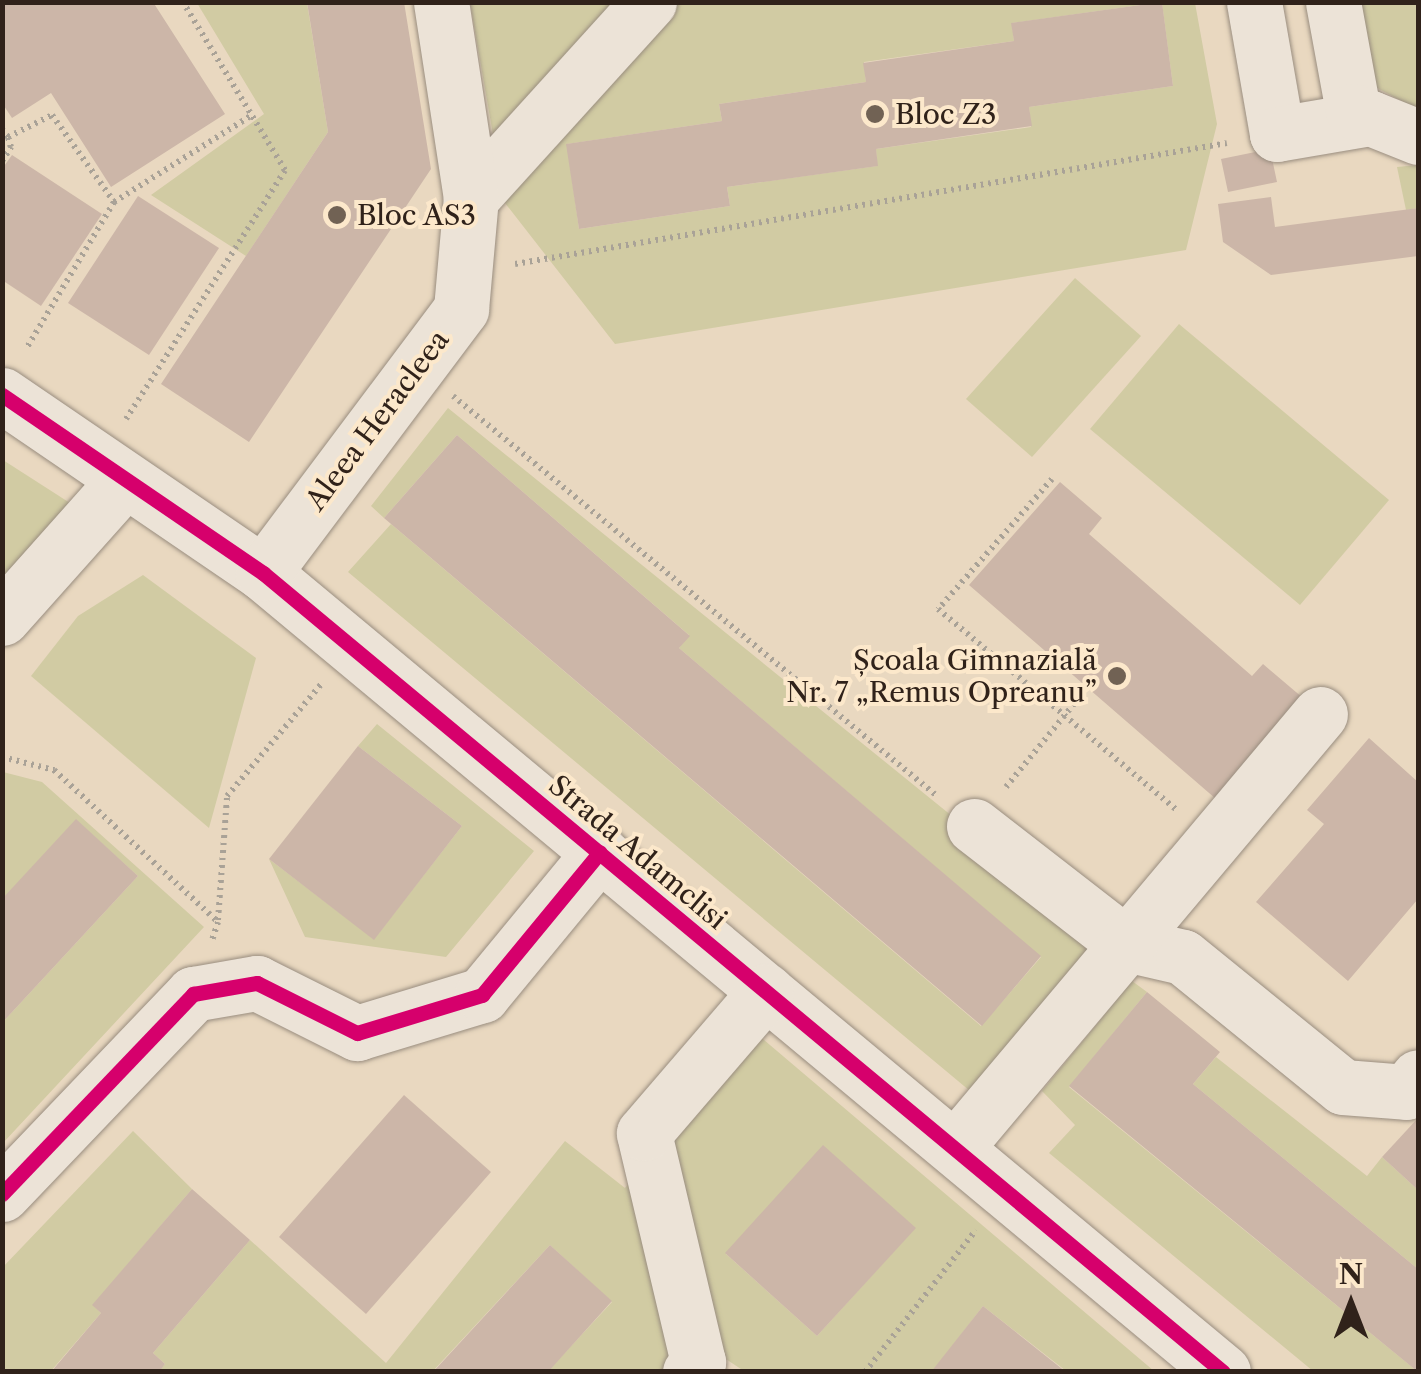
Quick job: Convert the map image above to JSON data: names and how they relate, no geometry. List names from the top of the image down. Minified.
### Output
{"streets":{"street":["Aleea Heracleea","Strada Adamclisi"]},"crossings":[["Aleea Heracleea","Strada Adamclisi"]],"places":["Bloc Z3","Bloc AS3","Școala Gimnazială Nr. 7 „Remus Opreanu”"],"north":"top"}
